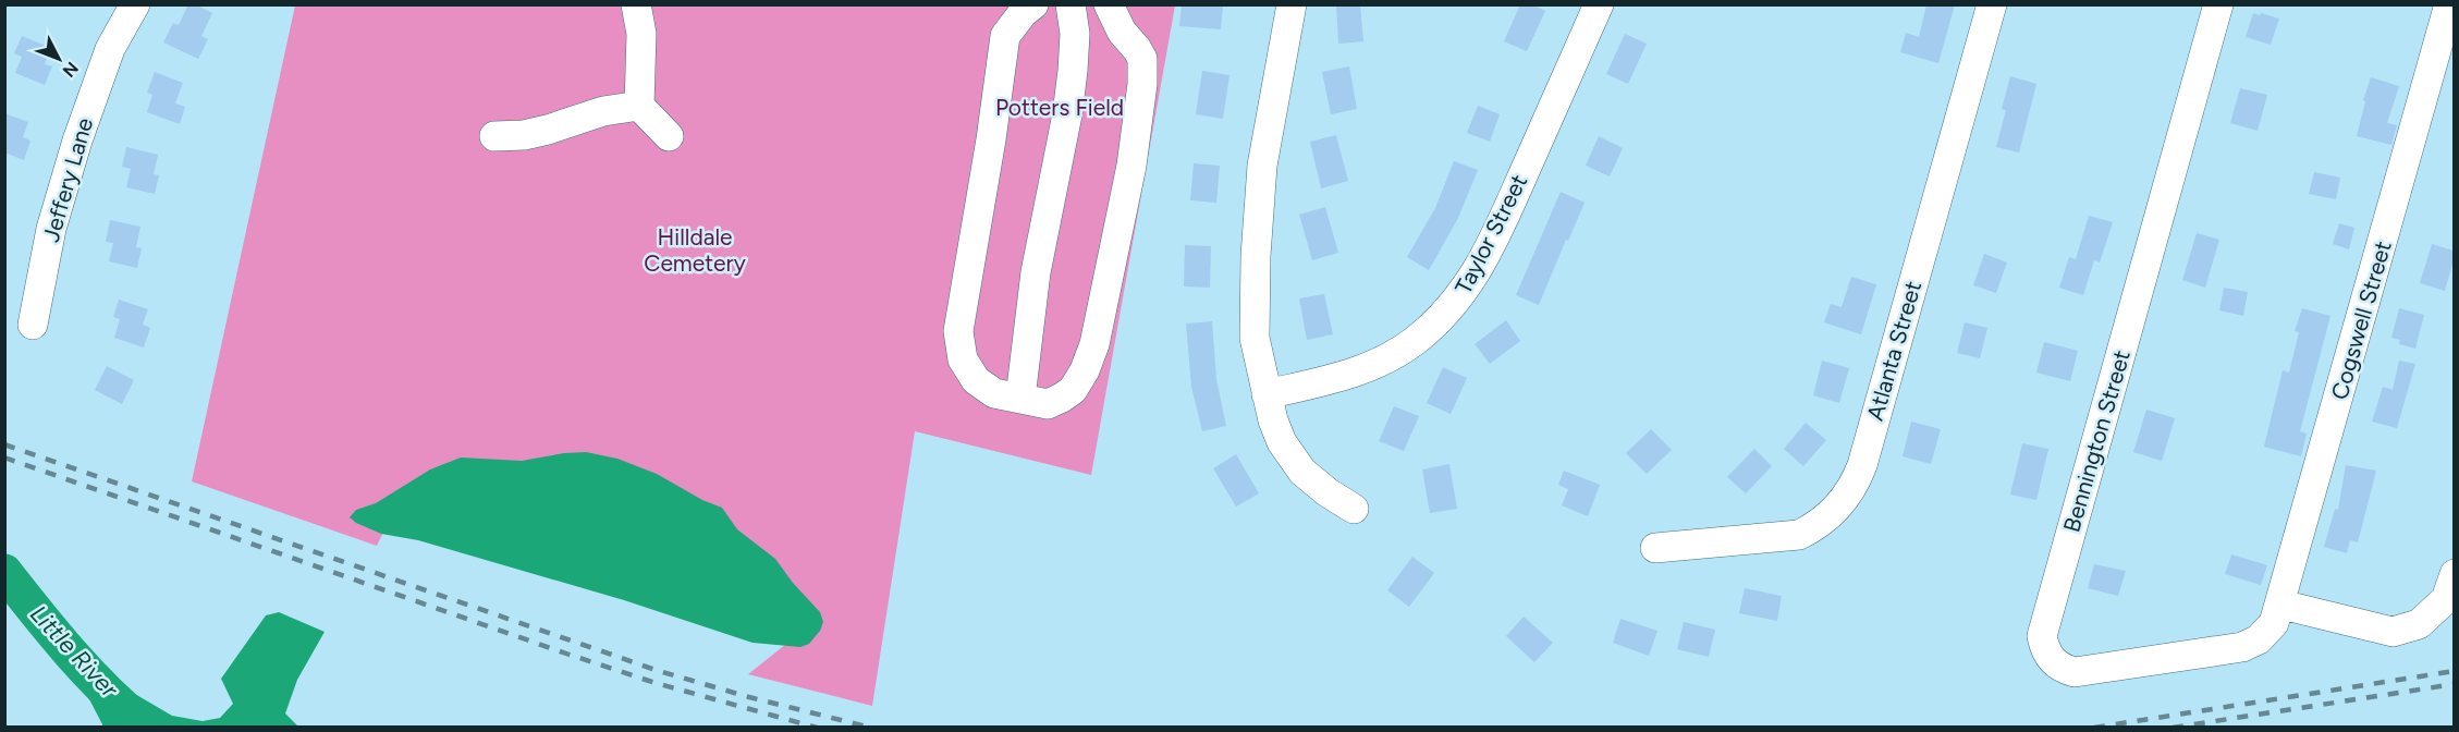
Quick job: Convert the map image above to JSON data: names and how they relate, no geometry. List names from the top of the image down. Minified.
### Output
{"streets":{"street":["Jeffery Lane","Taylor Street","Cogswell Street","Atlanta Street","Bennington Street"]},"crossings":[["Cogswell Street","Bennington Street"]],"water":["Little River"],"parks":["Potters Field","Hilldale Cemetery"],"north":"bottom right"}
